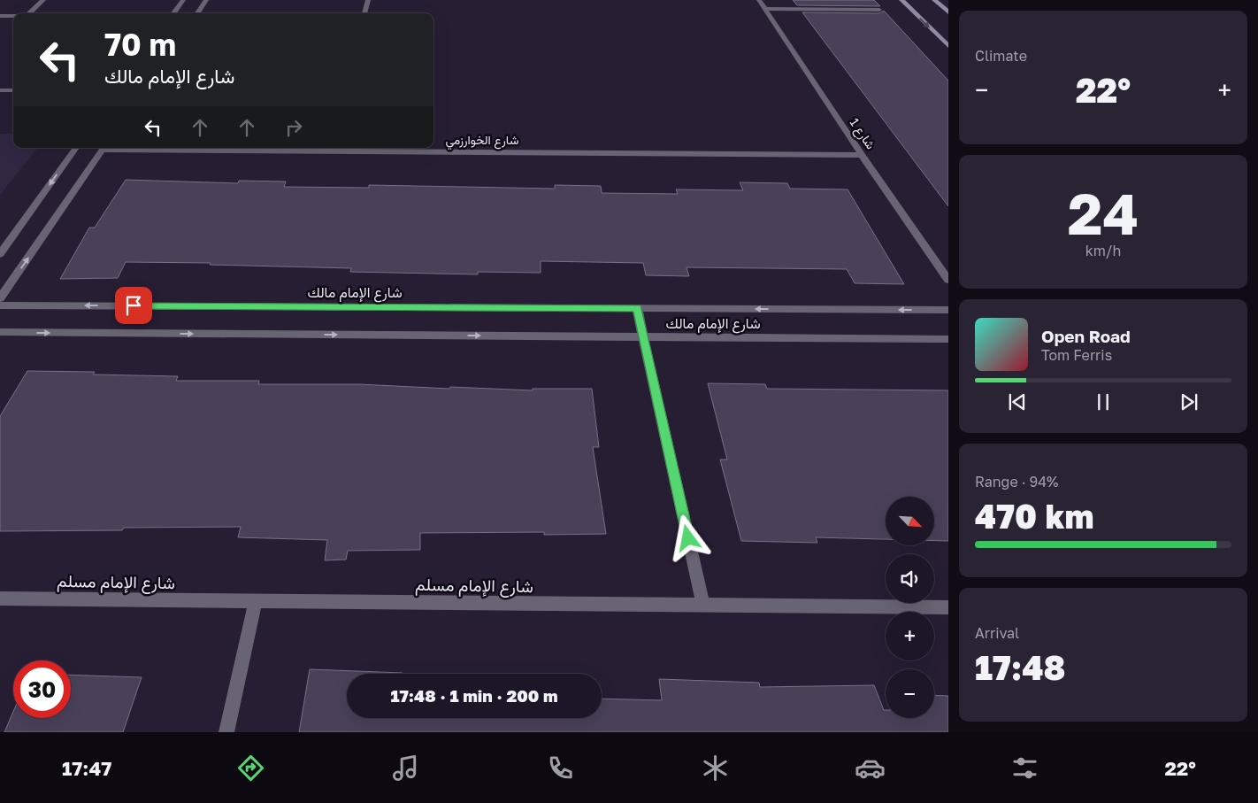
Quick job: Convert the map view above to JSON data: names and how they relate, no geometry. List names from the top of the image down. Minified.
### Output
{"streets":{"street":["شارع 1","شارع الخوارزمي","شارع الإمام مالك","شارع الإمام مسلم"]},"crossings":[["شارع 1","شارع الخوارزمي"]],"north":"bottom right","page":{"tile":["Climate",["24","km/h"],["Range · 94%","470 km"],["Arrival","17:48"]],"turn":["70 m","شارع الإمام مالك"],"heat":["−","22°","+"],"song":["Open Road","Tom Ferris"],"map_buttons":["+","−"],"limit":"30","trip":"17:48 · 1 min · 200 m","tabs":["17:47","22°"]}}
